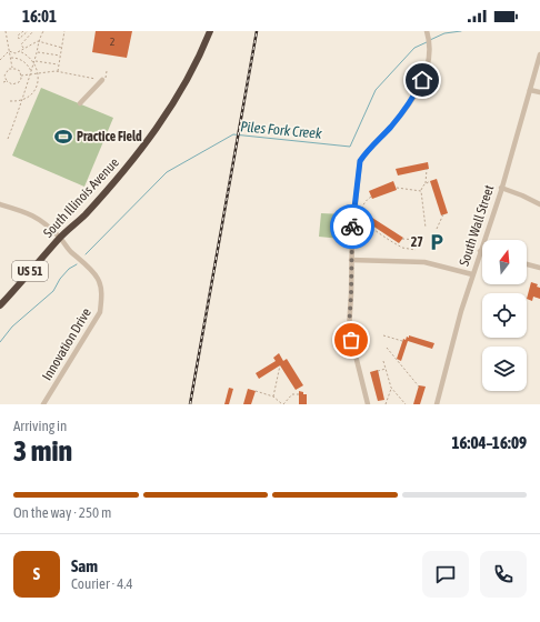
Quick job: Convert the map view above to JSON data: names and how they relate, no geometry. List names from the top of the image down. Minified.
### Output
{"streets":{"highway":["South Illinois Avenue","US 51"],"street":["South Wall Street","Innovation Drive"]},"crossings":[["South Illinois Avenue","Innovation Drive"]],"water":["Piles Fork Creek"],"places":{"sports":["Practice Field"],"parking":["27"]},"house_numbers":["2"],"north":"top","page":{"status":"16:01","heading":["3 min","Arriving in","16:04–16:09"],"panel":["Sam","Courier · 4.4"],"bar":"On the way · 250 m","round":"S"}}
